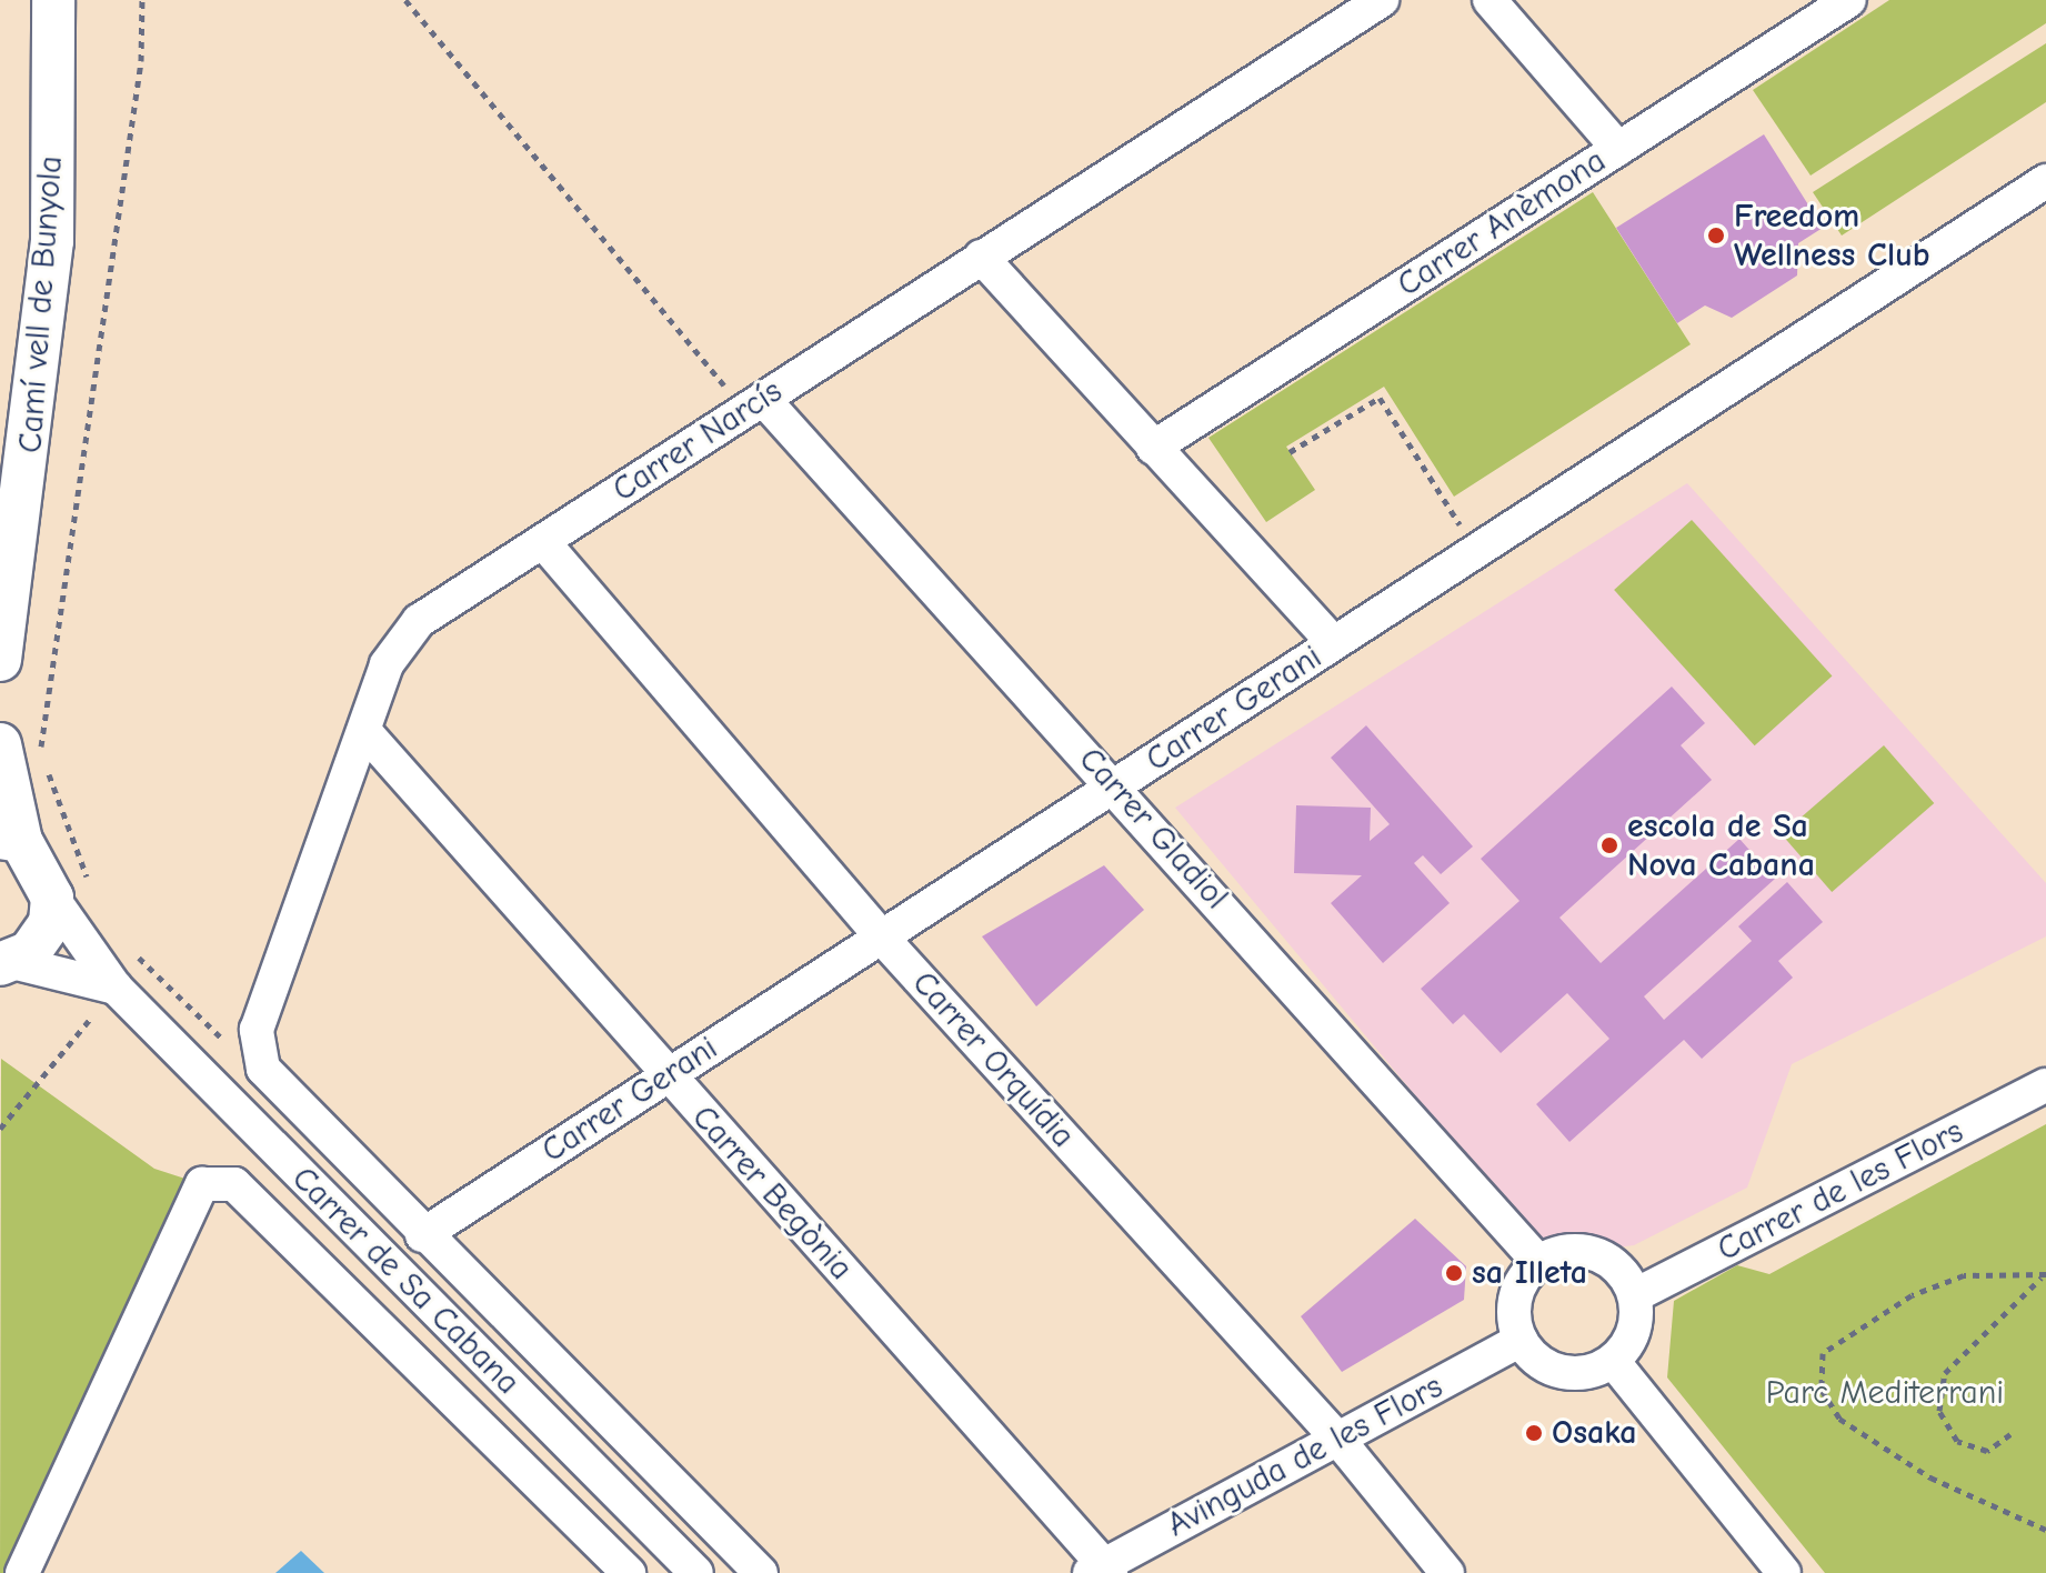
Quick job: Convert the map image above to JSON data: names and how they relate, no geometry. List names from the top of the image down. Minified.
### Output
{"streets":{"street":["Carrer Anèmona","Camí vell de Bunyola","Carrer Narcís","Carrer Gerani","Carrer Gladiol","Carrer Orquídia","Carrer de les Flors","Carrer Begònia","Carrer de Sa Cabana","Avinguda de les Flors"]},"crossings":[["Carrer Narcís","Carrer Gerani"],["Carrer Narcís","Carrer Gladiol"],["Carrer Narcís","Carrer Orquídia"],["Carrer Narcís","Carrer Begònia"],["Carrer Gerani","Carrer Gladiol"],["Carrer Gerani","Carrer Orquídia"],["Carrer Gerani","Carrer Begònia"],["Carrer Gladiol","Carrer de les Flors"],["Carrer Gladiol","Avinguda de les Flors"],["Carrer Orquídia","Avinguda de les Flors"],["Carrer de les Flors","Avinguda de les Flors"],["Carrer Begònia","Avinguda de les Flors"]],"parks":["Parc Mediterrani"],"places":["Freedom Wellness Club","escola de Sa Nova Cabana","sa Illeta","Osaka"]}
